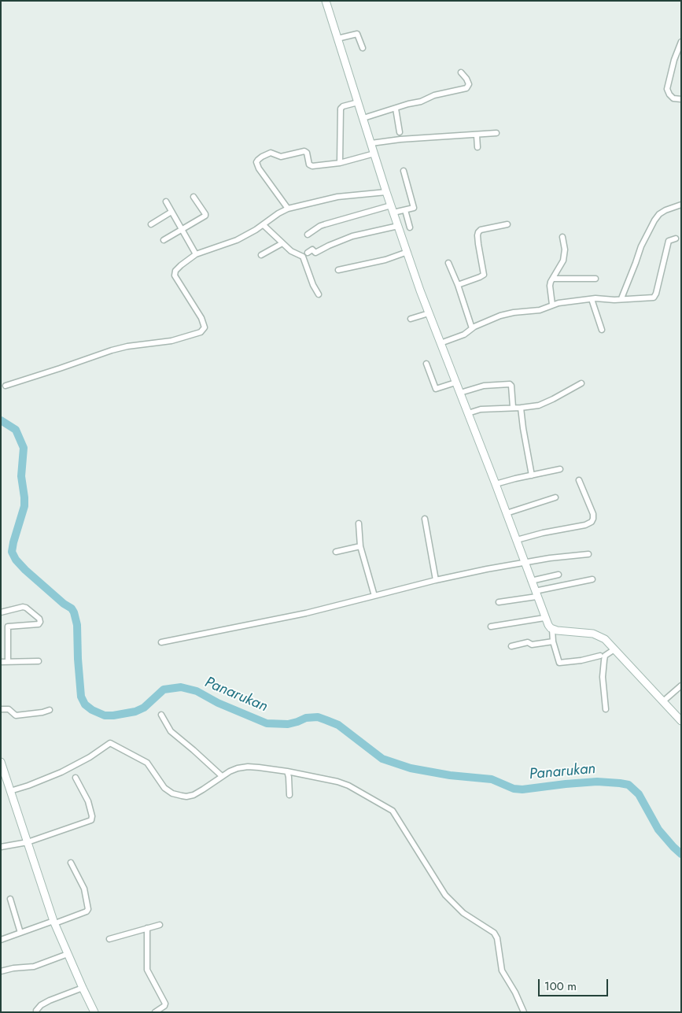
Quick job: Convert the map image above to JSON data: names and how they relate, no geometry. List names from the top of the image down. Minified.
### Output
{"water":["Panarukan"],"scale_bar":"100 m"}
